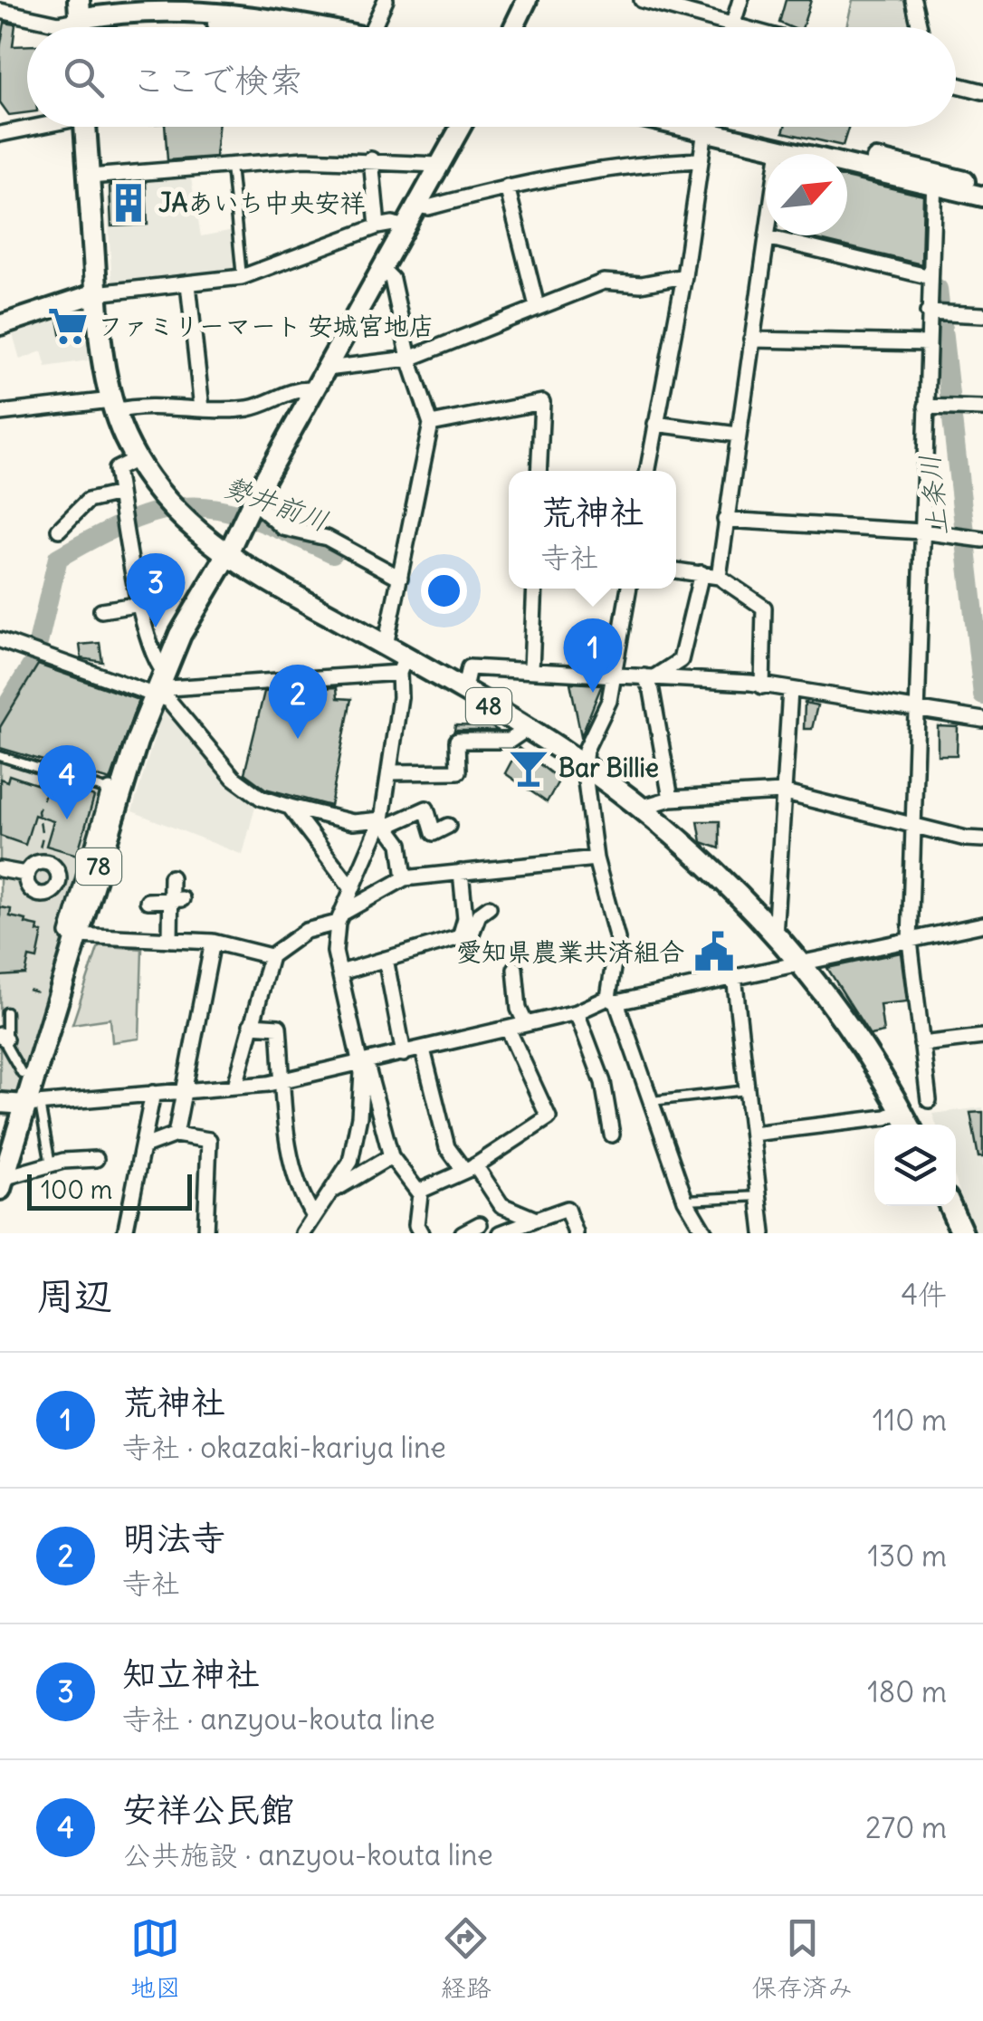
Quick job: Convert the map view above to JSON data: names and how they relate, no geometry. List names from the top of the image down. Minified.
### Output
{"streets":{"main road":["48","78"]},"crossings":[["48","78"]],"water":["上条川","勢井前川"],"places":{"building":["JAあいち中央安祥"],"supermarket":["ファミリーマート 安城宮地店"],"bar":["Bar Billie"],"public building":["愛知県農業共済組合"]},"scale_bar":"100 m","north":"top right","page":{"search":"ここで検索","popup":["荒神社","寺社"],"pins":["3","1","2","4"],"scale":"100 m","heading":["周辺","4件"],"list":[{"mark":"1","name":"荒神社","note":"寺社 · okazaki-kariya line","value":"110 m"},{"mark":"2","name":"明法寺","note":"寺社","value":"130 m"},{"mark":"3","name":"知立神社","note":"寺社 · anzyou-kouta line","value":"180 m"},{"mark":"4","name":"安祥公民館","note":"公共施設 · anzyou-kouta line","value":"270 m"}],"nav":["地図","経路","保存済み"]}}
